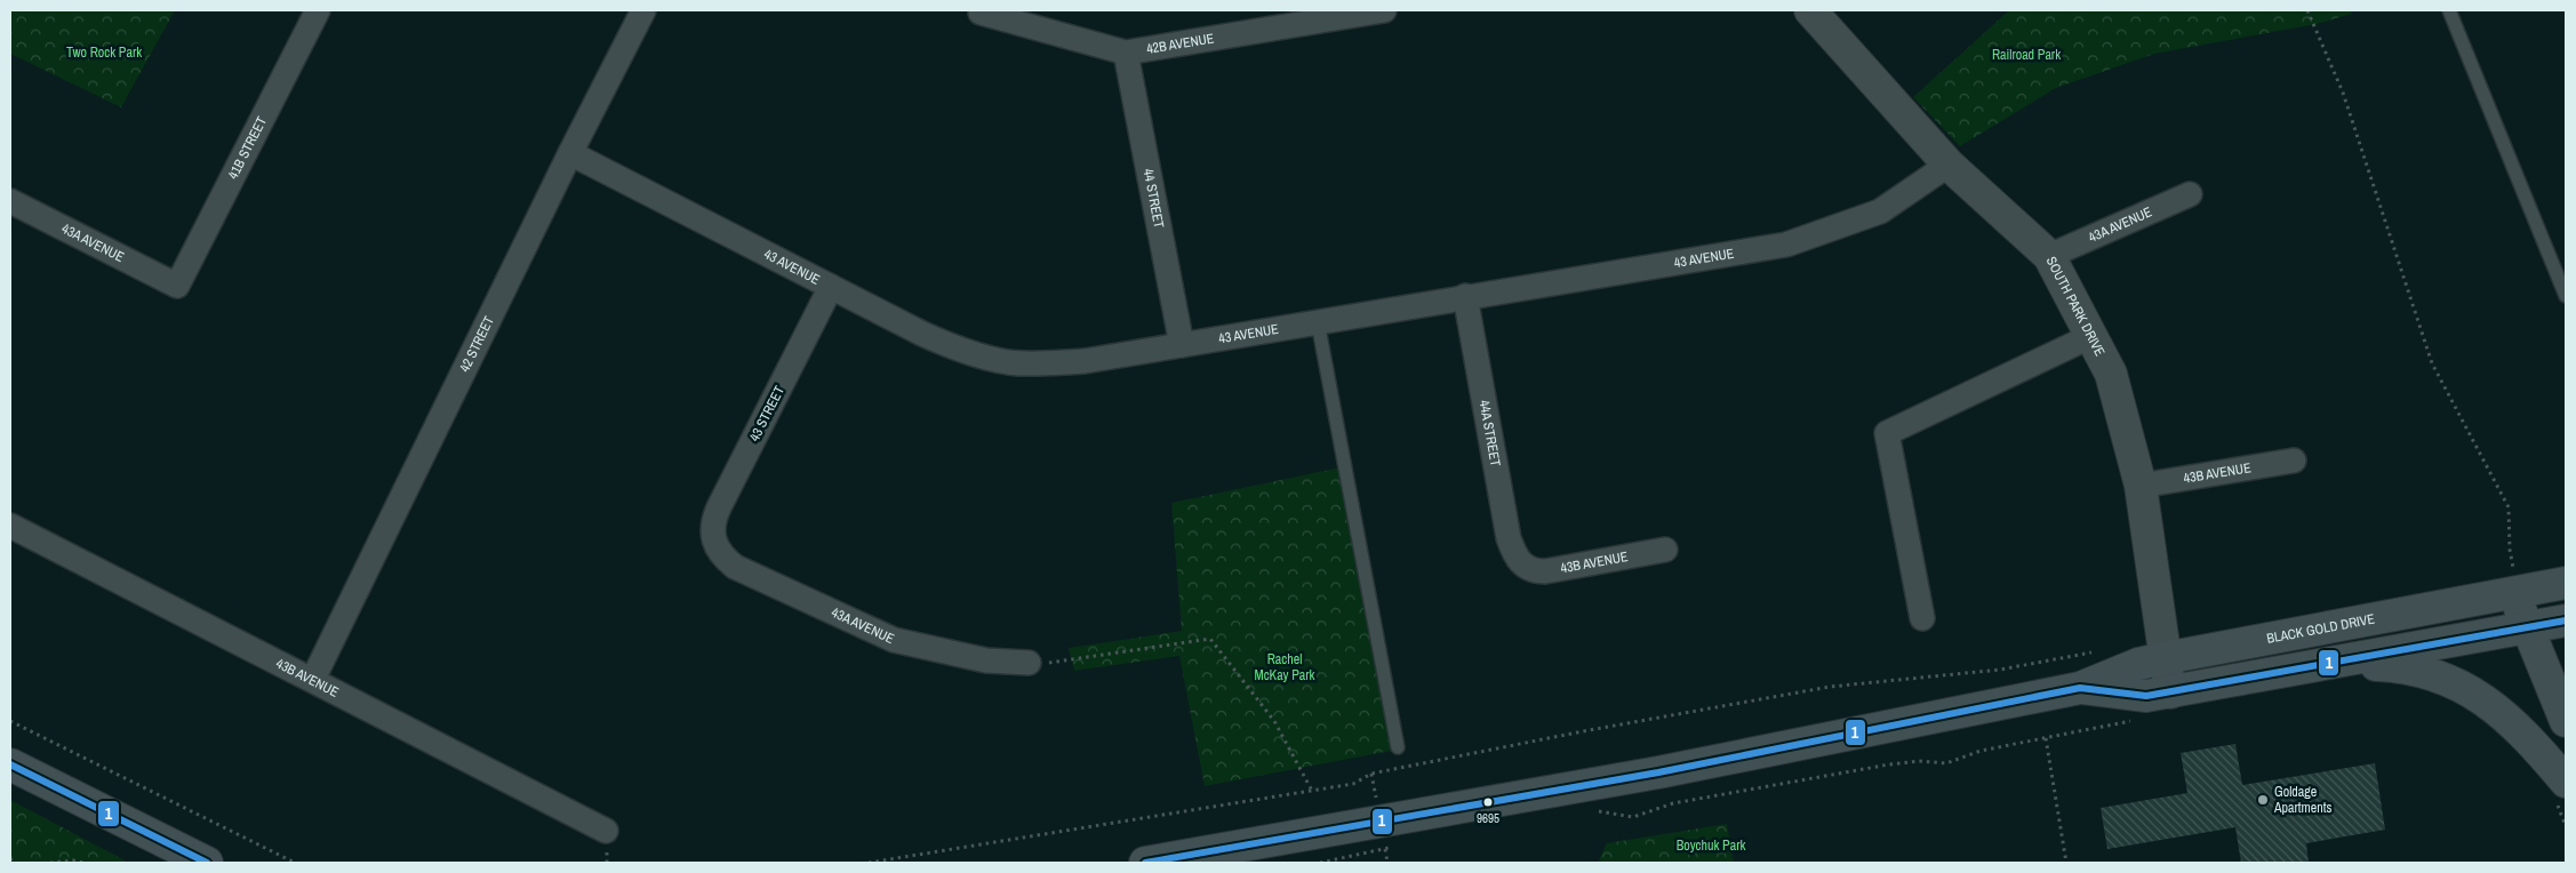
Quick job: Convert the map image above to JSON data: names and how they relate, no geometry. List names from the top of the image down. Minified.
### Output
{"streets":{"main road":["BLACK GOLD DRIVE"],"street":["42B AVENUE","41B STREET","44 STREET","43A AVENUE","43 AVENUE","SOUTH PARK DRIVE","42 STREET","43 STREET","44A STREET","43B AVENUE"]},"crossings":[["42B AVENUE","44 STREET"],["41B STREET","43A AVENUE"],["44 STREET","43 AVENUE"],["43A AVENUE","SOUTH PARK DRIVE"],["43A AVENUE","43 STREET"],["43 AVENUE","SOUTH PARK DRIVE"],["43 AVENUE","42 STREET"],["43 AVENUE","43 STREET"],["43 AVENUE","44A STREET"],["SOUTH PARK DRIVE","43B AVENUE"],["SOUTH PARK DRIVE","BLACK GOLD DRIVE"],["42 STREET","43B AVENUE"],["44A STREET","43B AVENUE"]],"parks":["Two Rock Park","Railroad Park","Rachel McKay Park","Boychuk Park"],"places":["Goldage Apartments","9695"],"lines":["transit line 1"]}
